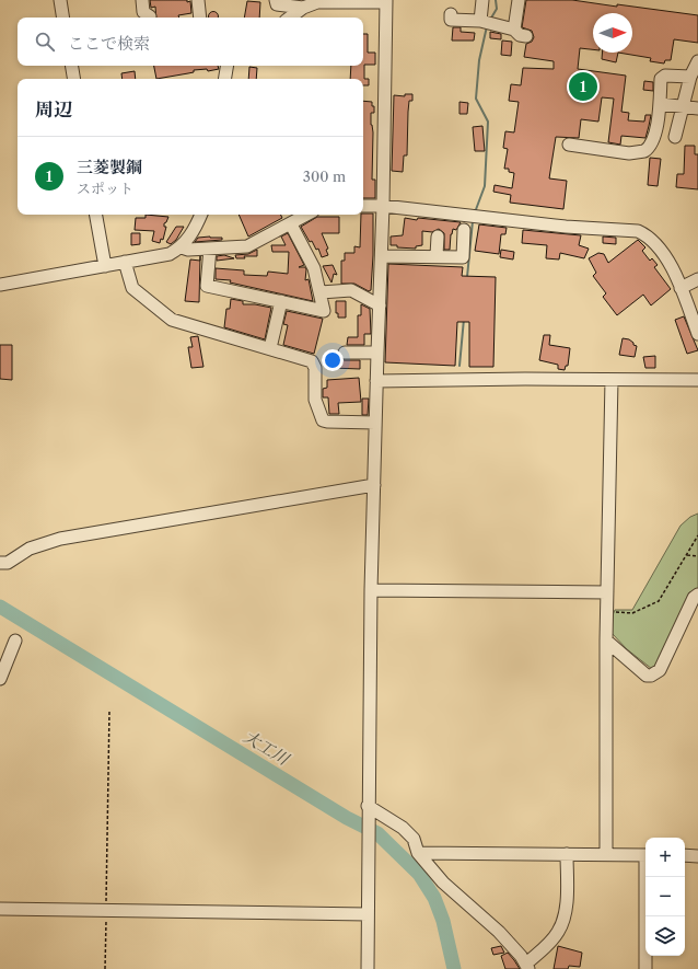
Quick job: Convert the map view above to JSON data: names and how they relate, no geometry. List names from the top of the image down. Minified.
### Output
{"water":["大工川"],"north":"right","page":{"search":"ここで検索","pins":"1","heading":"周辺","list":[{"mark":"1","name":"三菱製鋼","note":"スポット","value":"300 m"}],"map_buttons":["+","−"]}}
